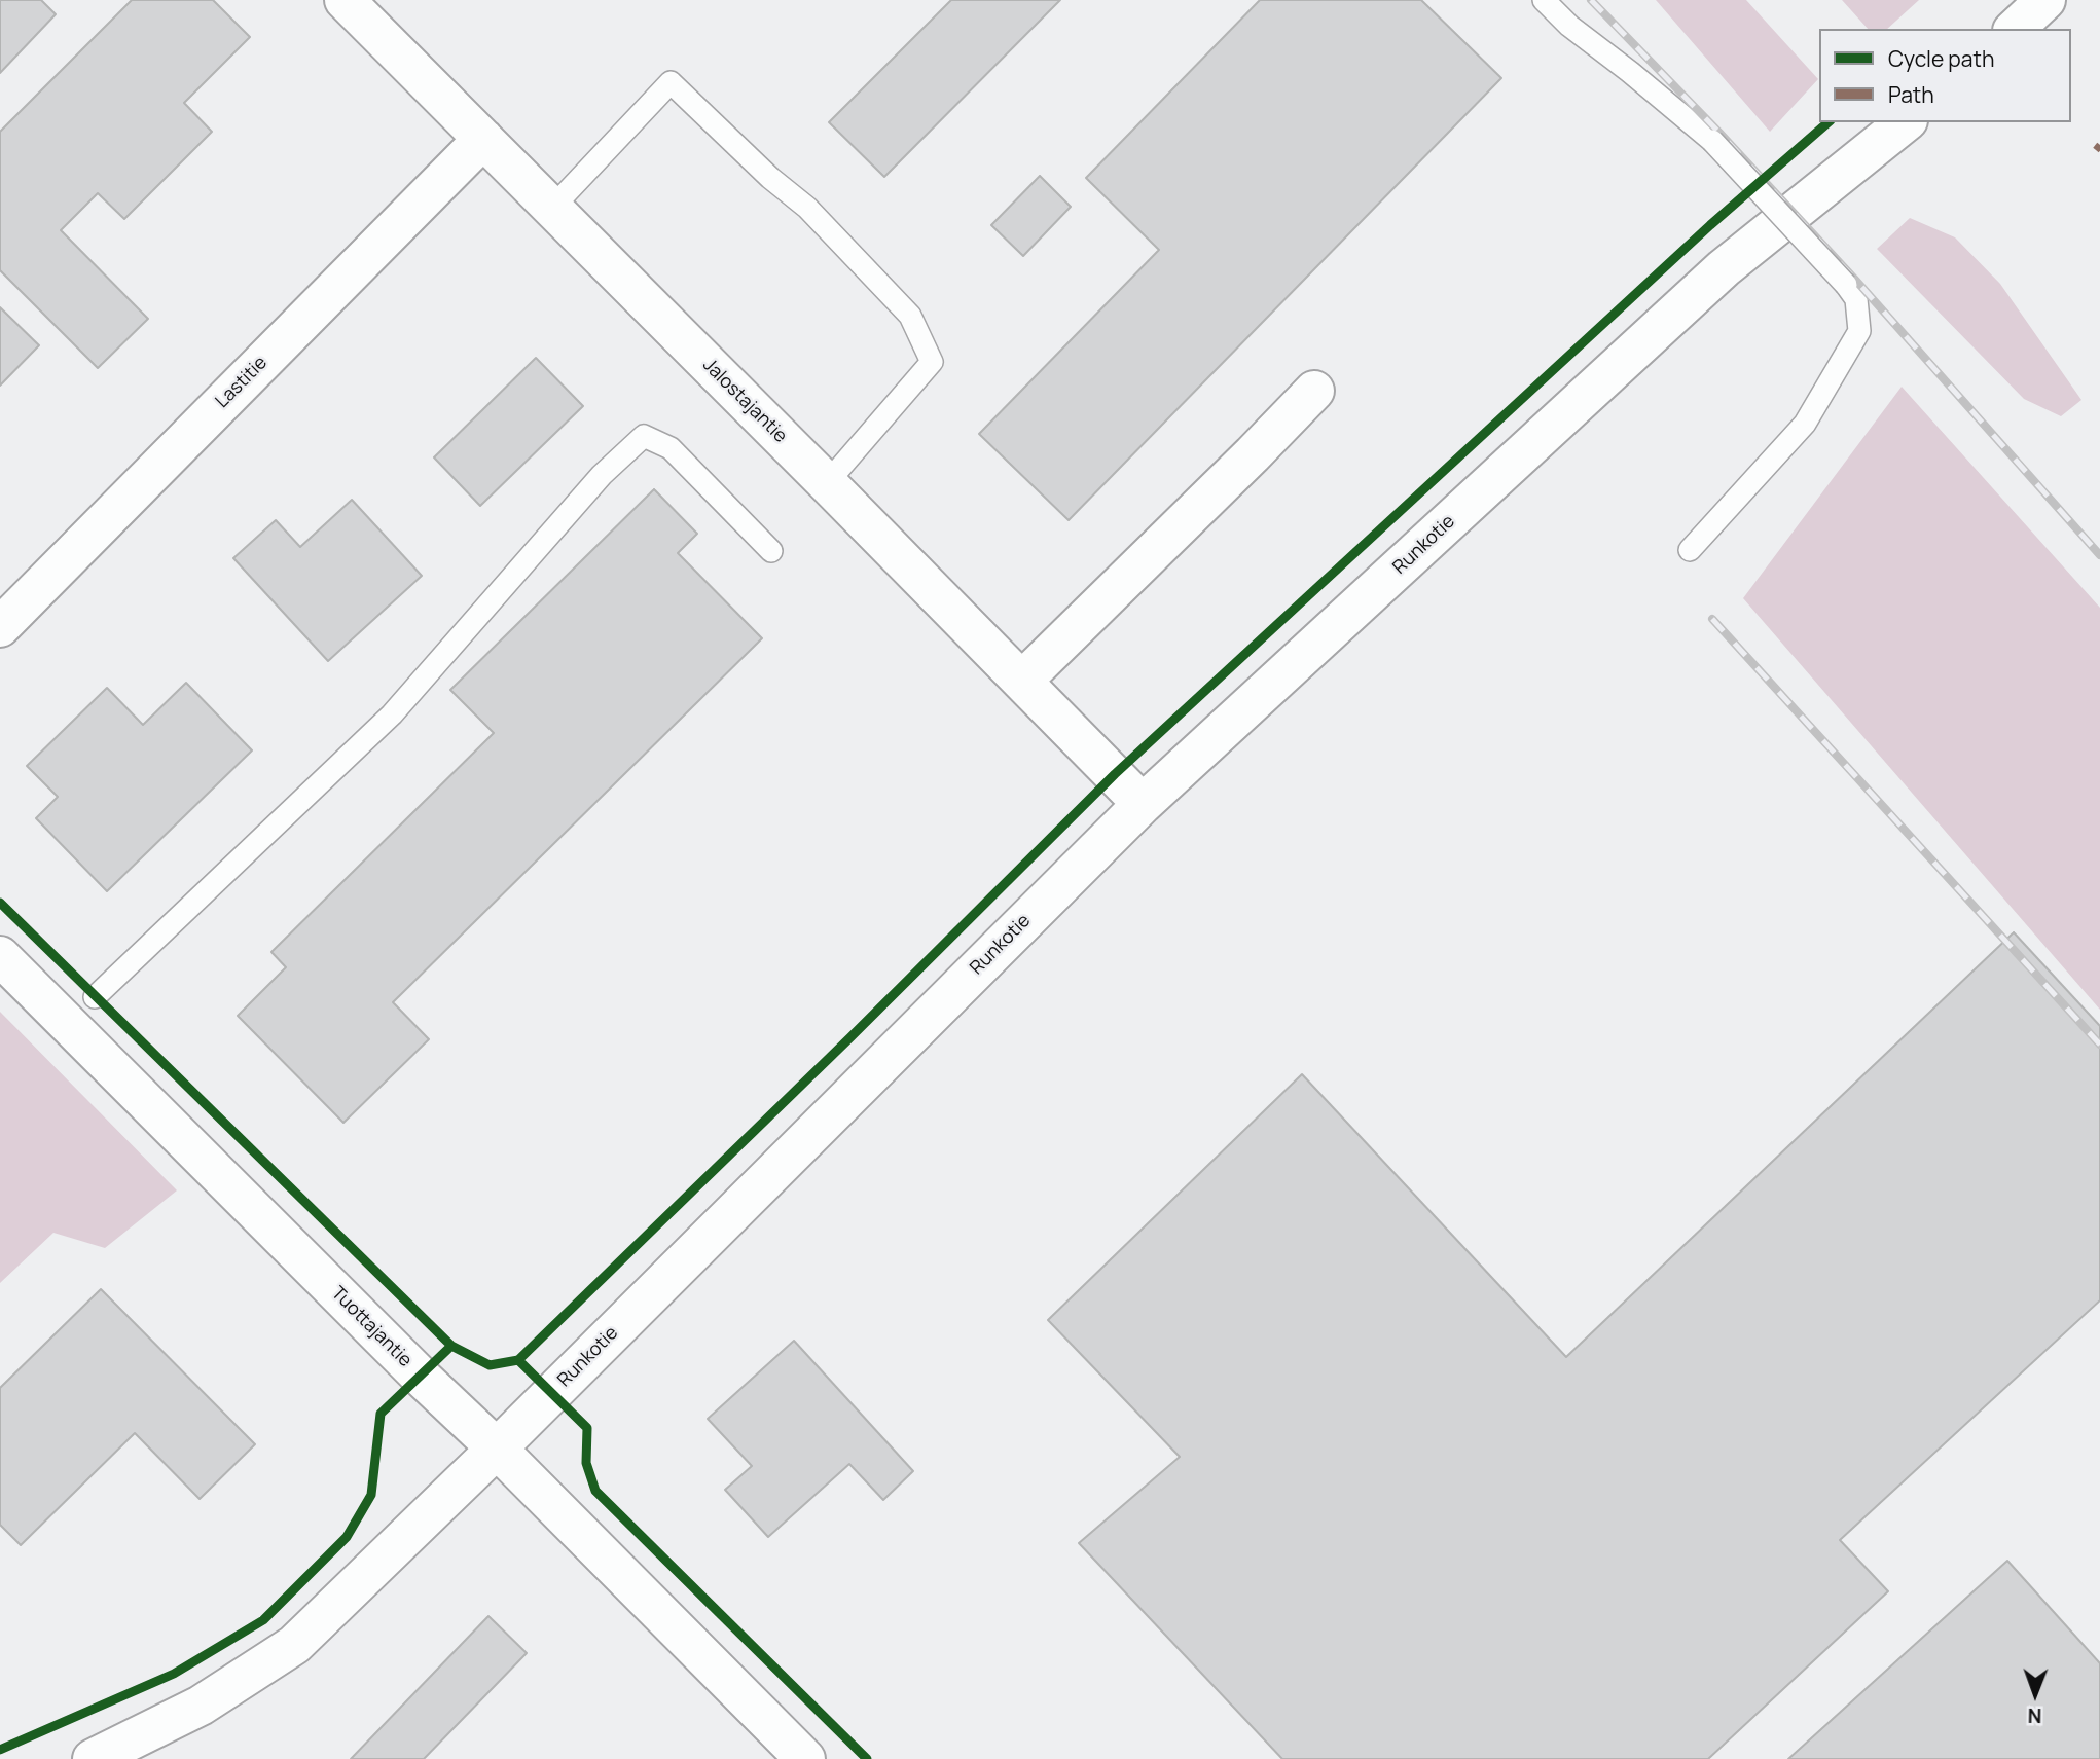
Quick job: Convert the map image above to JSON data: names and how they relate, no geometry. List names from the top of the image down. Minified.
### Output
{"streets":{"street":["Lastitie","Jalostajantie","Runkotie","Tuottajantie"]},"crossings":[["Lastitie","Jalostajantie"],["Jalostajantie","Runkotie"],["Runkotie","Tuottajantie"]],"legend":["Cycle path","Path"],"north":"bottom"}
